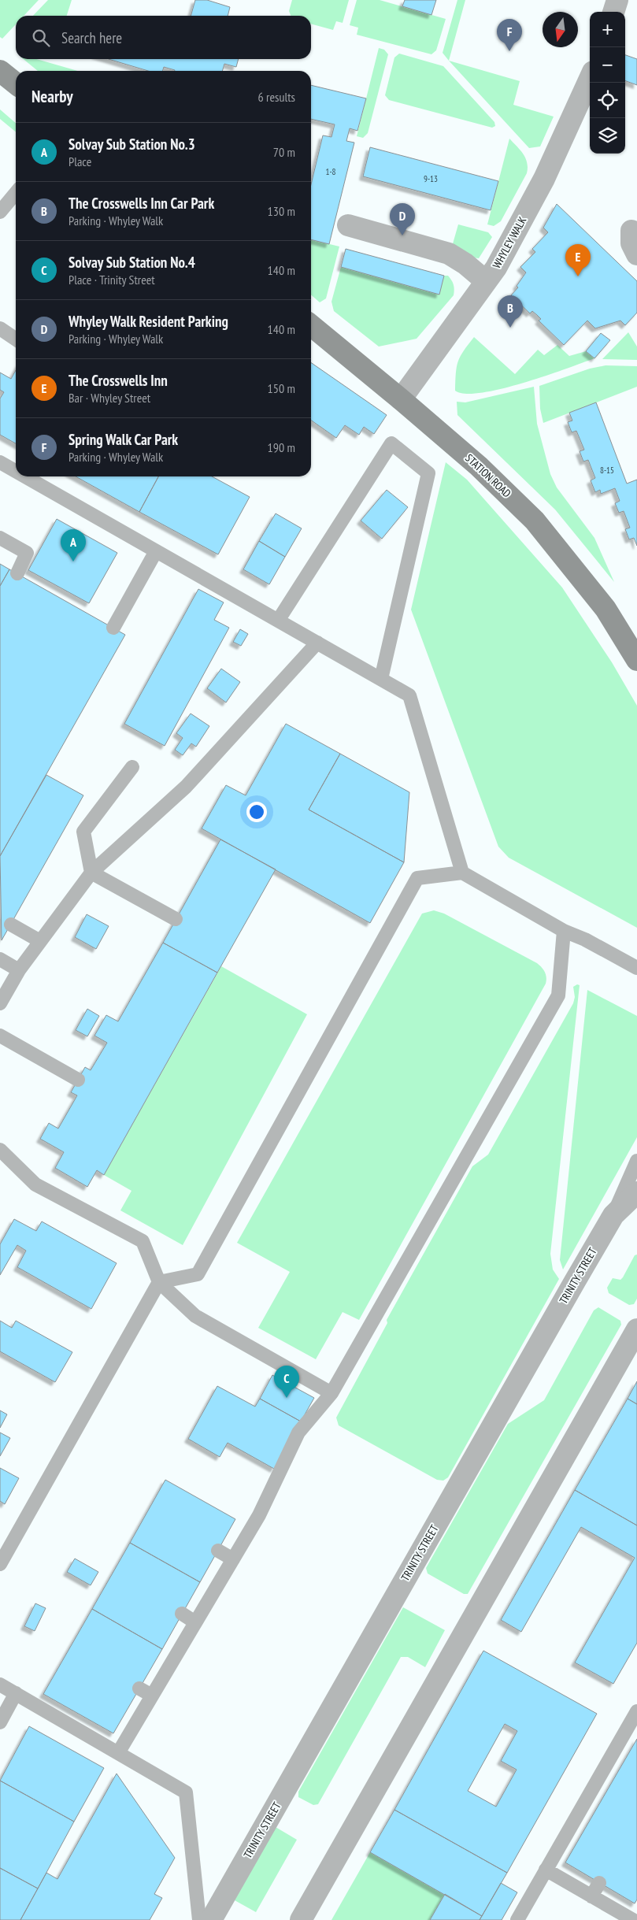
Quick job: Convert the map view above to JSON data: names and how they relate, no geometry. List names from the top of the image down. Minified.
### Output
{"streets":{"main road":["STATION ROAD"],"street":["WHYLEY WALK","TRINITY STREET"]},"crossings":[["WHYLEY WALK","STATION ROAD"]],"house_numbers":["1-8","9-13","8-15"],"north":"bottom","page":{"map_buttons":["+","−"],"search":"Search here","pins":["F","D","E","B","A","C"],"heading":["Nearby","6 results"],"list":[{"mark":"A","name":"Solvay Sub Station No.3","note":"Place","value":"70 m"},{"mark":"B","name":"The Crosswells Inn Car Park","note":"Parking · Whyley Walk","value":"130 m"},{"mark":"C","name":"Solvay Sub Station No.4","note":"Place · Trinity Street","value":"140 m"},{"mark":"D","name":"Whyley Walk Resident Parking","note":"Parking · Whyley Walk","value":"140 m"},{"mark":"E","name":"The Crosswells Inn","note":"Bar · Whyley Street","value":"150 m"},{"mark":"F","name":"Spring Walk Car Park","note":"Parking · Whyley Walk","value":"190 m"}]}}
